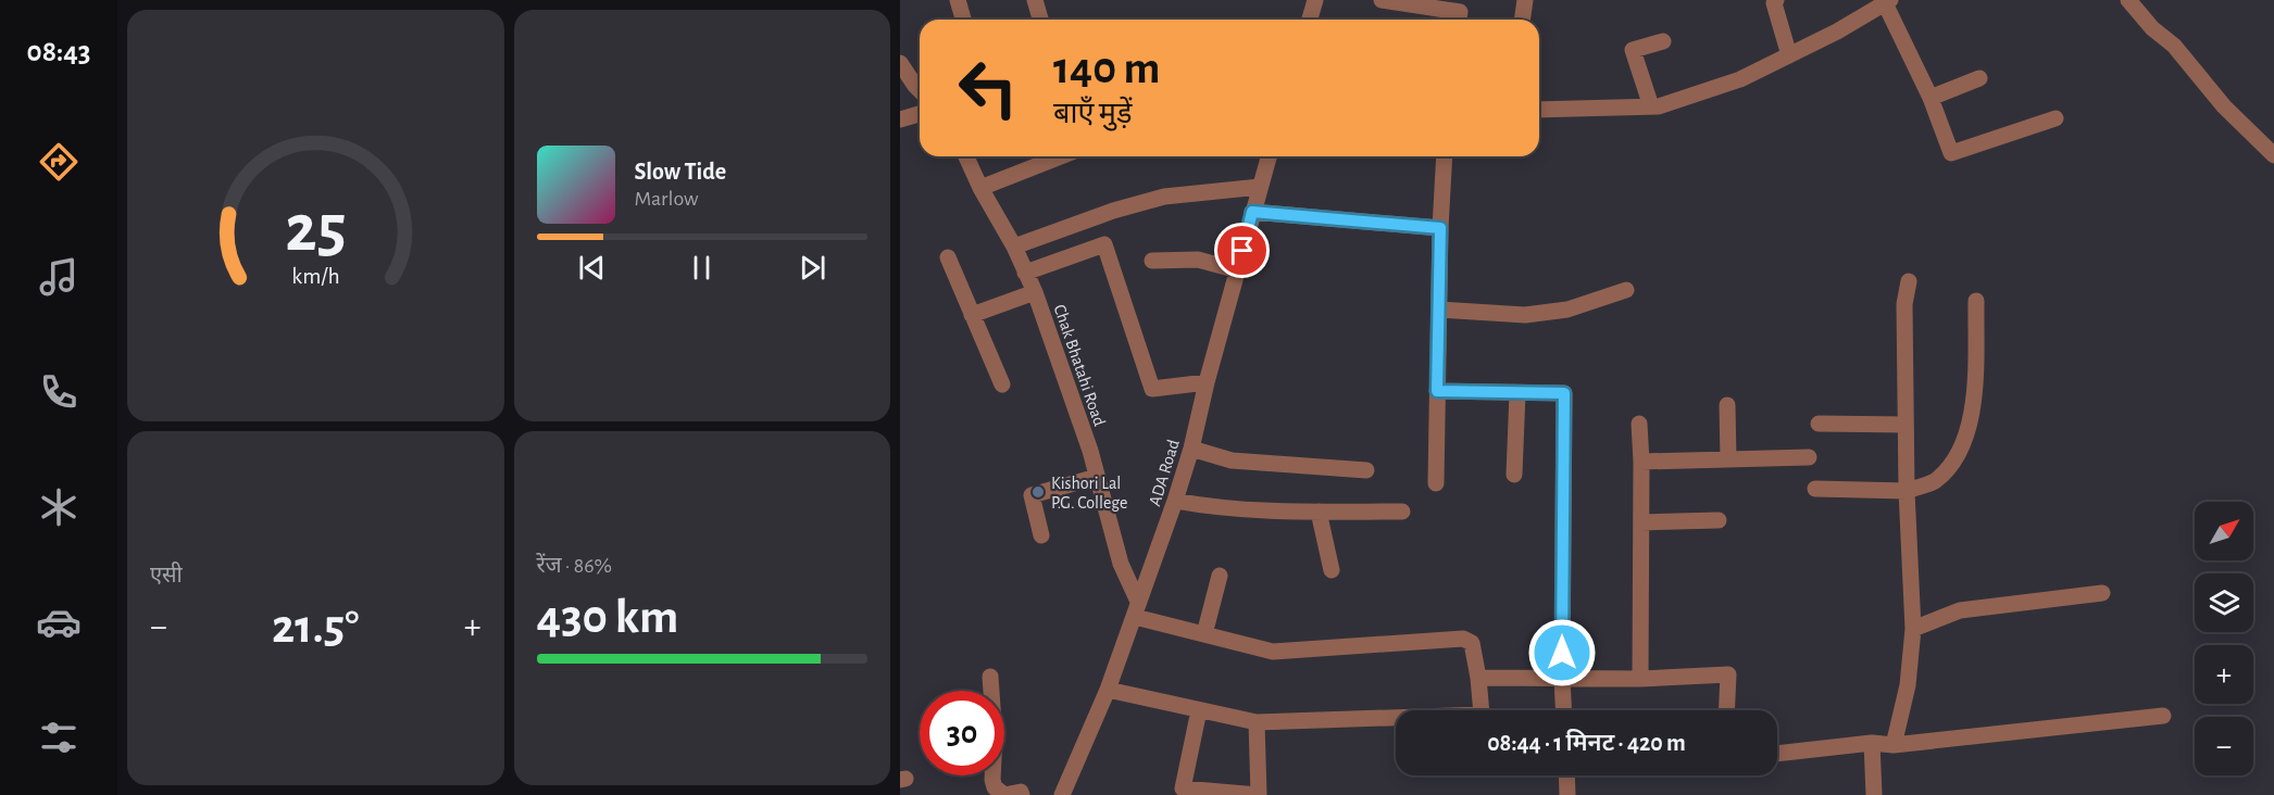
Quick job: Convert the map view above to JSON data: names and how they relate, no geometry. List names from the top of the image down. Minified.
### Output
{"streets":{"street":["Chak Bhatahi Road","ADA Road"]},"crossings":[["Chak Bhatahi Road","ADA Road"]],"places":["Kishori Lal P.G. College"],"north":"top right","page":{"tabs":"08:43","turn":["140 m","बाएँ मुड़ें"],"song":["Slow Tide","Marlow"],"tile":["एसी",["रेंज · 86%","430 km"]],"map_buttons":["+","−"],"heat":["−","21.5°","+"],"limit":"30","trip":"08:44 · 1 मिनट · 420 m","gauge":["25","km/h"]}}
